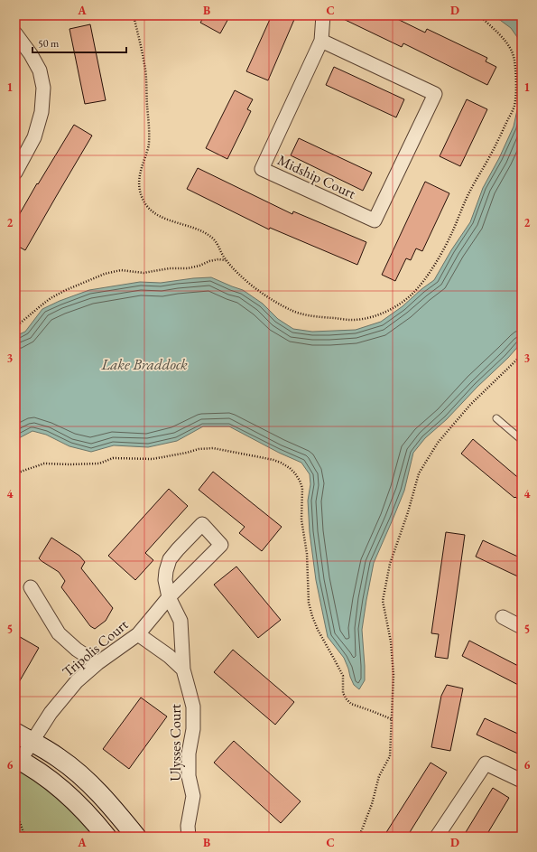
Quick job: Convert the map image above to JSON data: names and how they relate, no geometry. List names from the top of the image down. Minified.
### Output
{"streets":{"street":["Midship Court","Tripolis Court","Ulysses Court"]},"crossings":[["Tripolis Court","Ulysses Court"]],"water":["Lake Braddock"],"scale_bar":"50 m","grid":{"columns":["A","B","C","D"],"rows":["1","2","3","4","5","6"]}}
